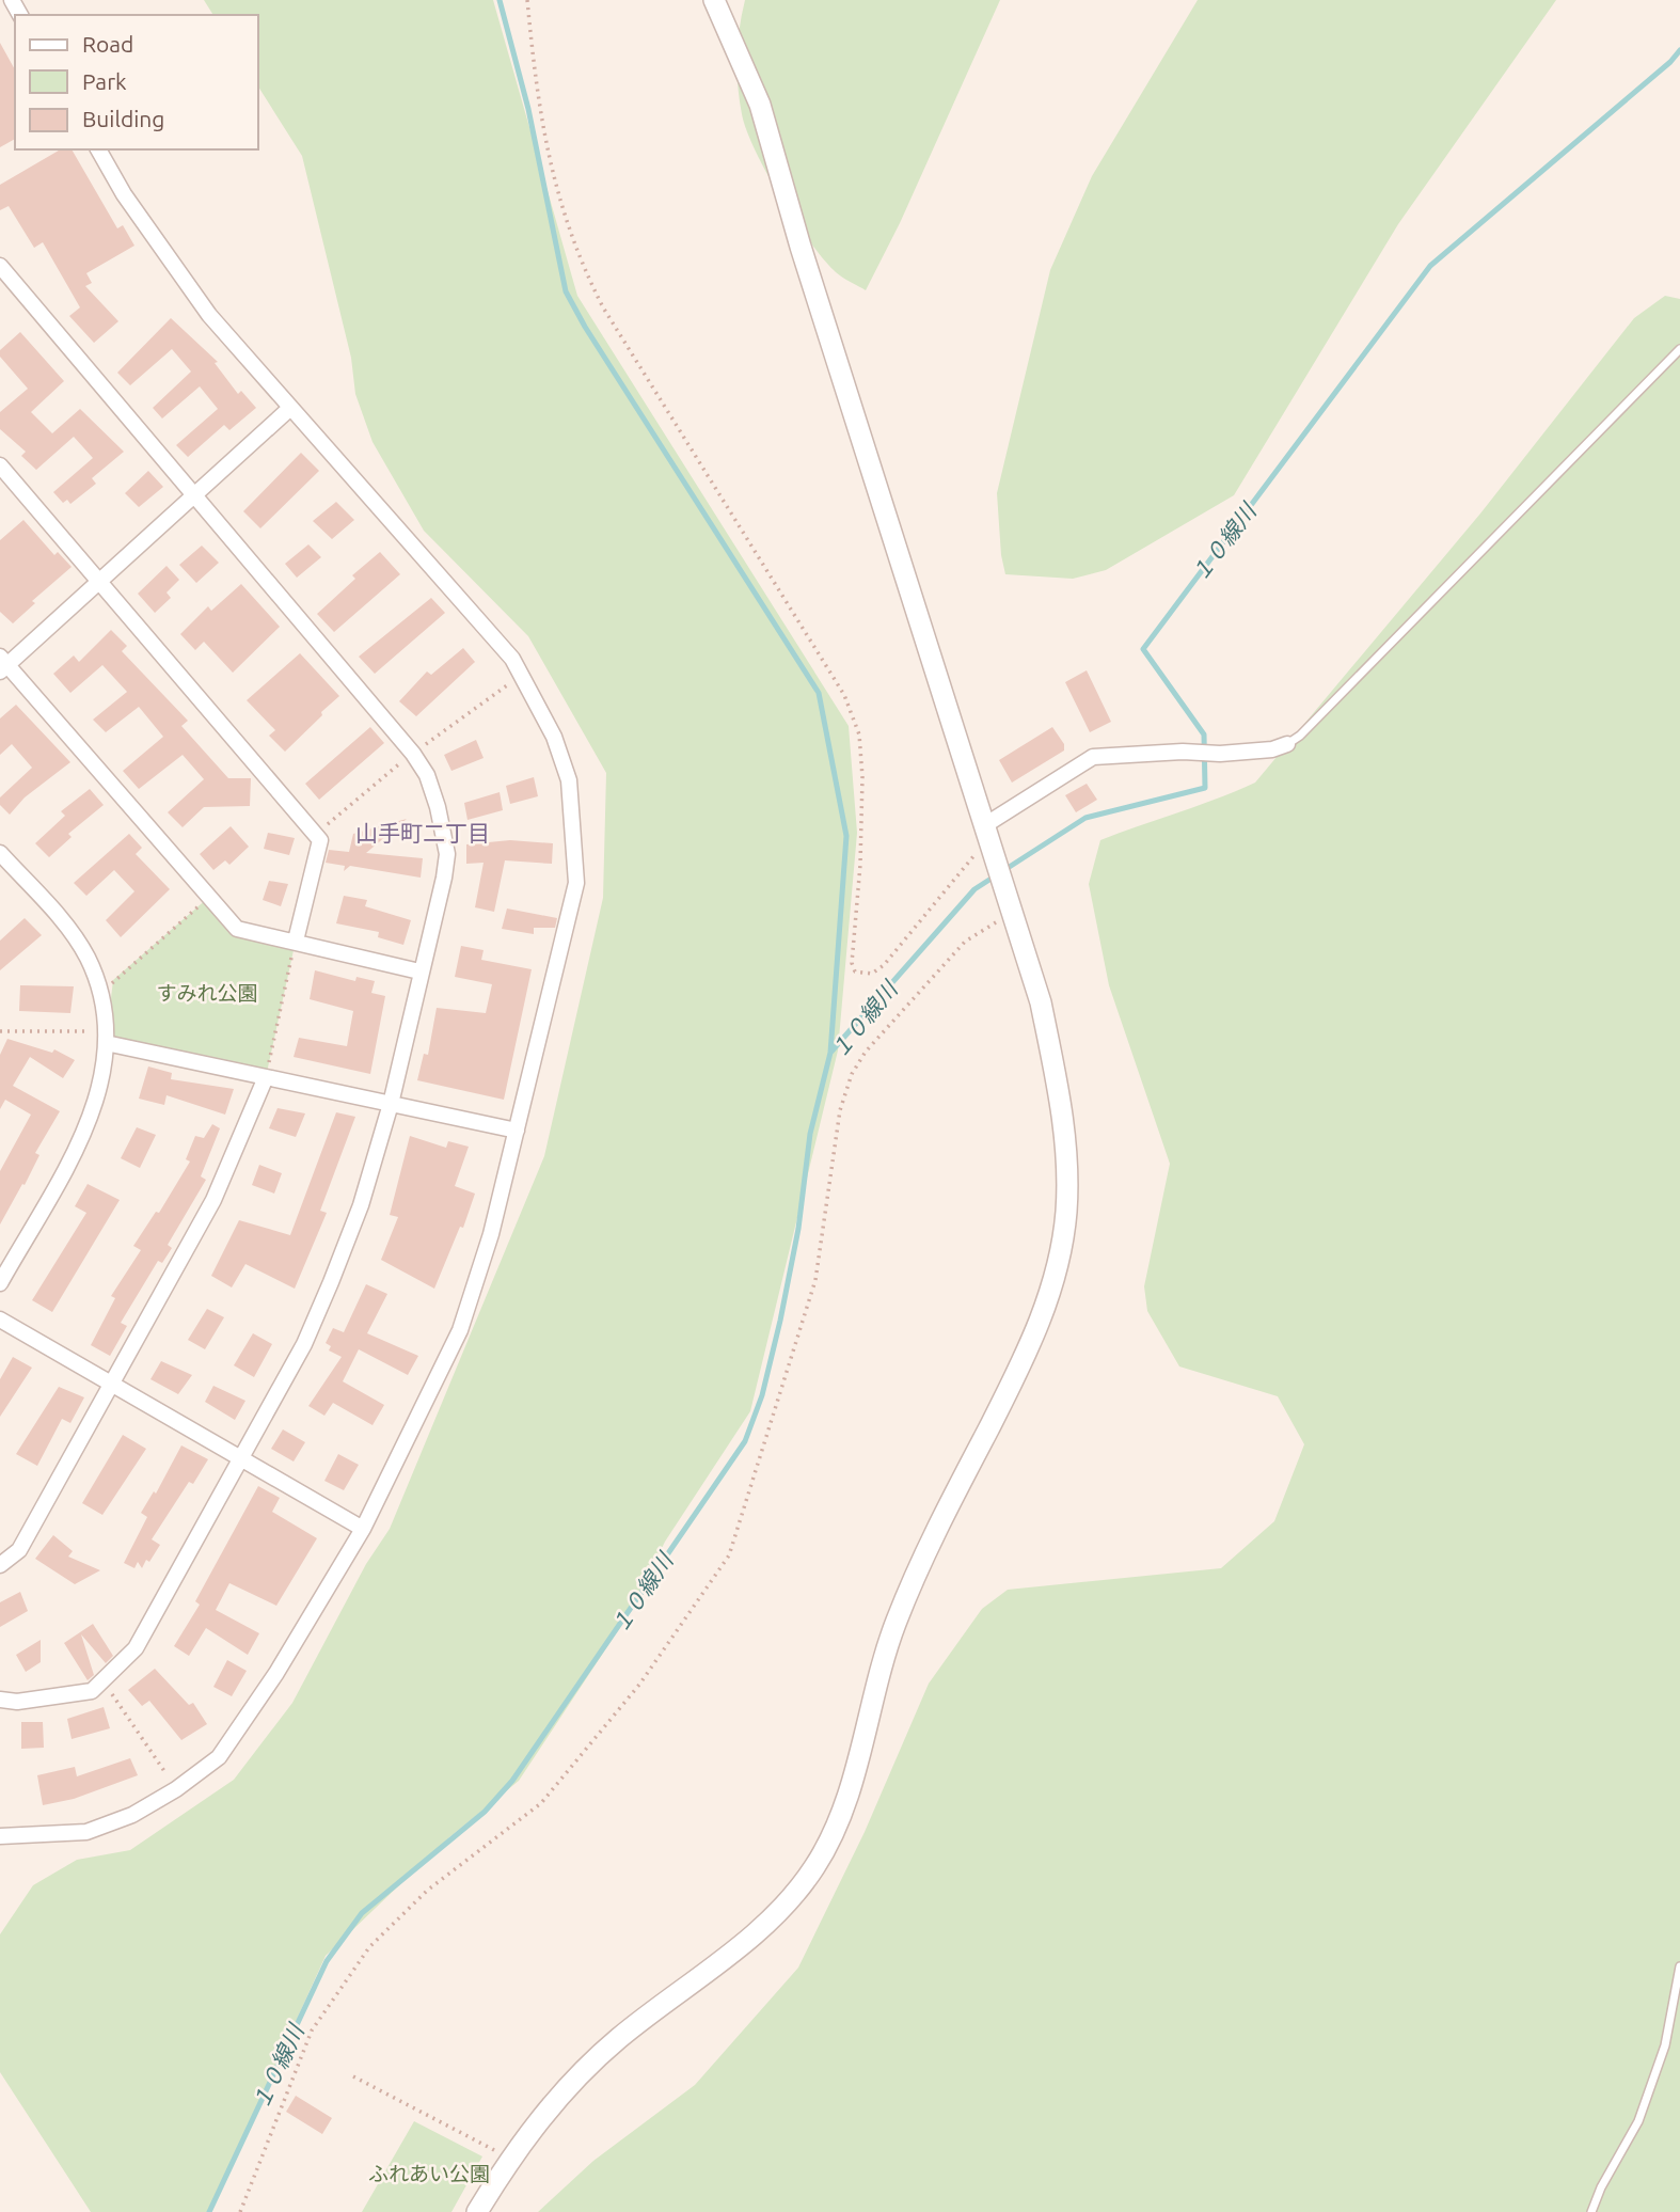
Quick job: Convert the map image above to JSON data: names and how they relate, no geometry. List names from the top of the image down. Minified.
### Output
{"districts":["山手町二丁目"],"water":["１０線川"],"parks":["すみれ公園","ふれあい公園"],"legend":["Road","Park","Building"]}
